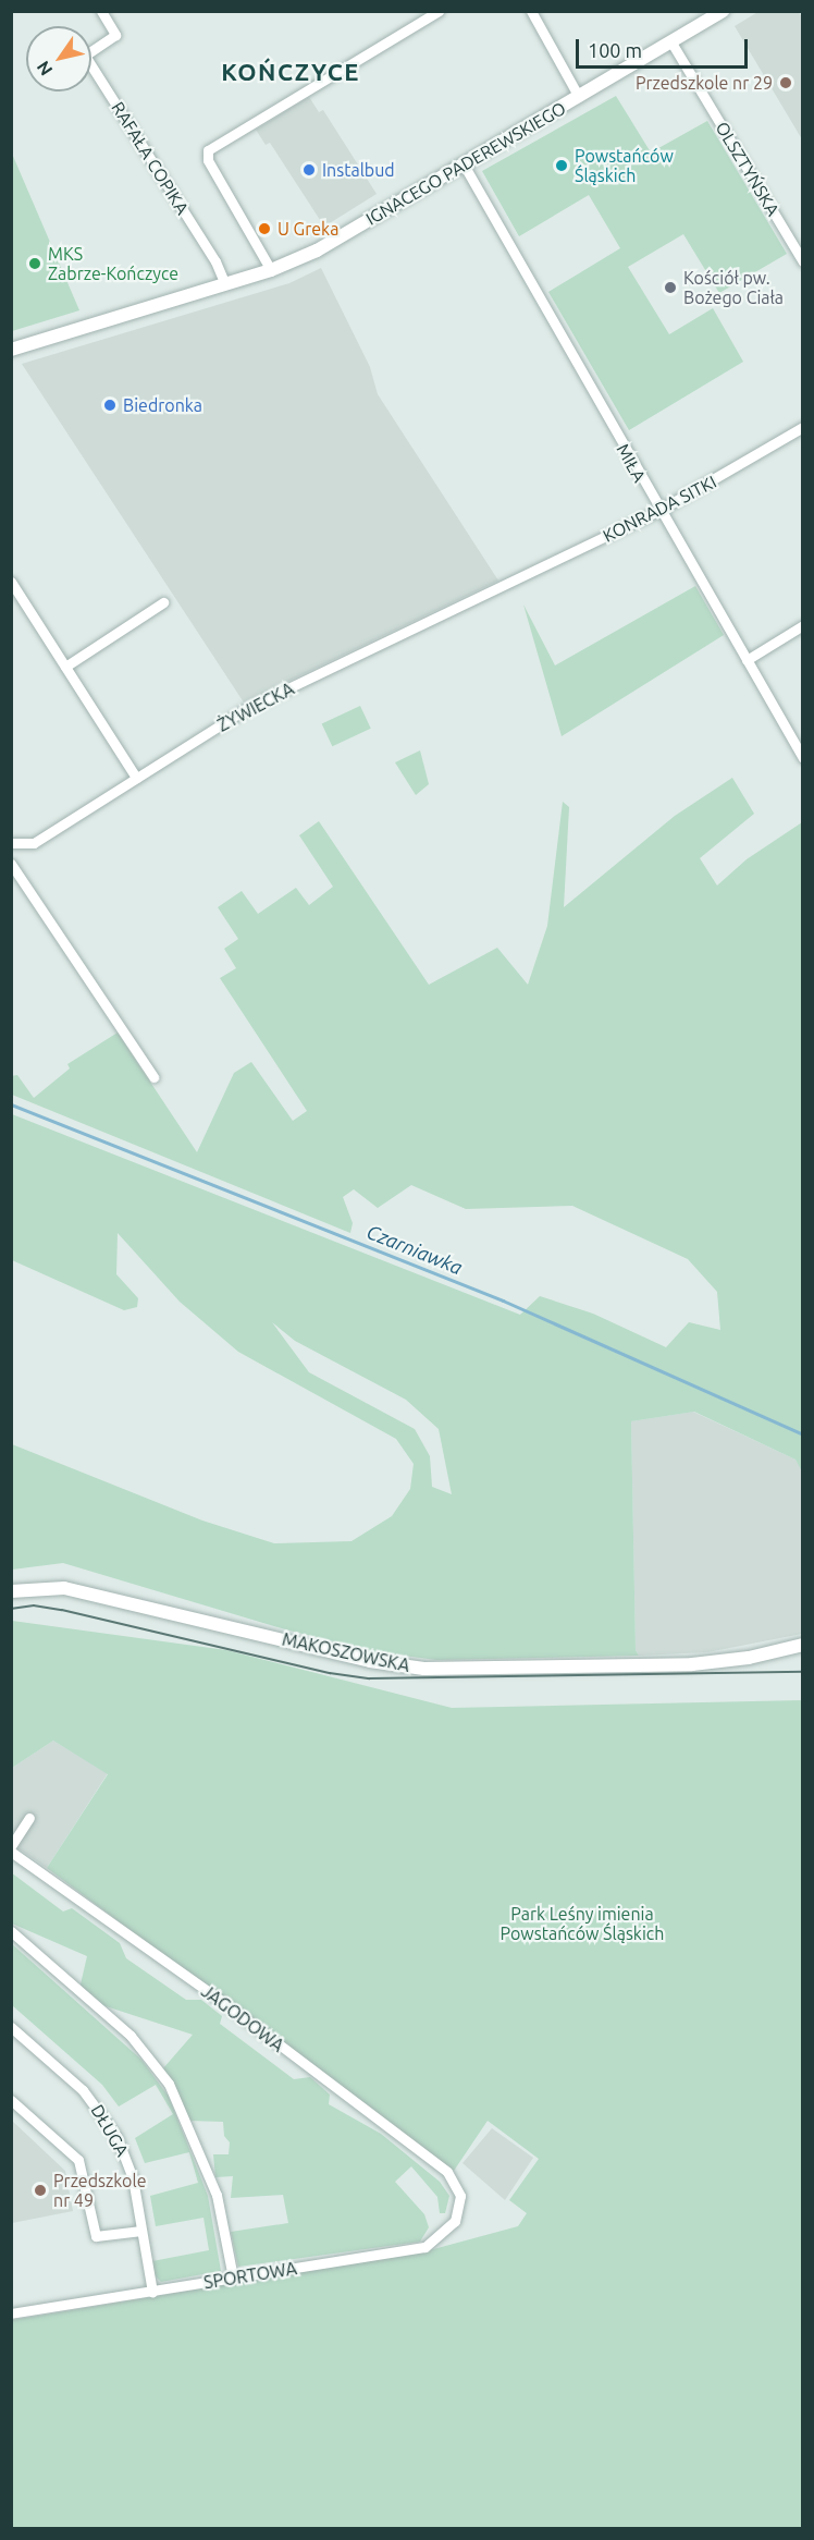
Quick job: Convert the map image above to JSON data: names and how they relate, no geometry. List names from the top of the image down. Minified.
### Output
{"streets":{"main road":["IGNACEGO PADEREWSKIEGO","MAKOSZOWSKA"],"street":["RAFAŁA COPIKA","OLSZTYŃSKA","MIŁA","KONRADA SITKI","ŻYWIECKA","JAGODOWA","DŁUGA","SPORTOWA"]},"crossings":[["RAFAŁA COPIKA","IGNACEGO PADEREWSKIEGO"],["IGNACEGO PADEREWSKIEGO","OLSZTYŃSKA"],["IGNACEGO PADEREWSKIEGO","MIŁA"],["MIŁA","KONRADA SITKI"],["KONRADA SITKI","ŻYWIECKA"],["JAGODOWA","SPORTOWA"],["DŁUGA","SPORTOWA"]],"districts":["KOŃCZYCE"],"water":["Czarniawka"],"parks":["Park Leśny imienia Powstańców Śląskich"],"places":["Przedszkole nr 29","Powstańców Śląskich","Instalbud","U Greka","MKS Zabrze-Kończyce","Kościół pw. Bożego Ciała","Biedronka","Przedszkole nr 49"],"scale_bar":"100 m","north":"bottom left"}
